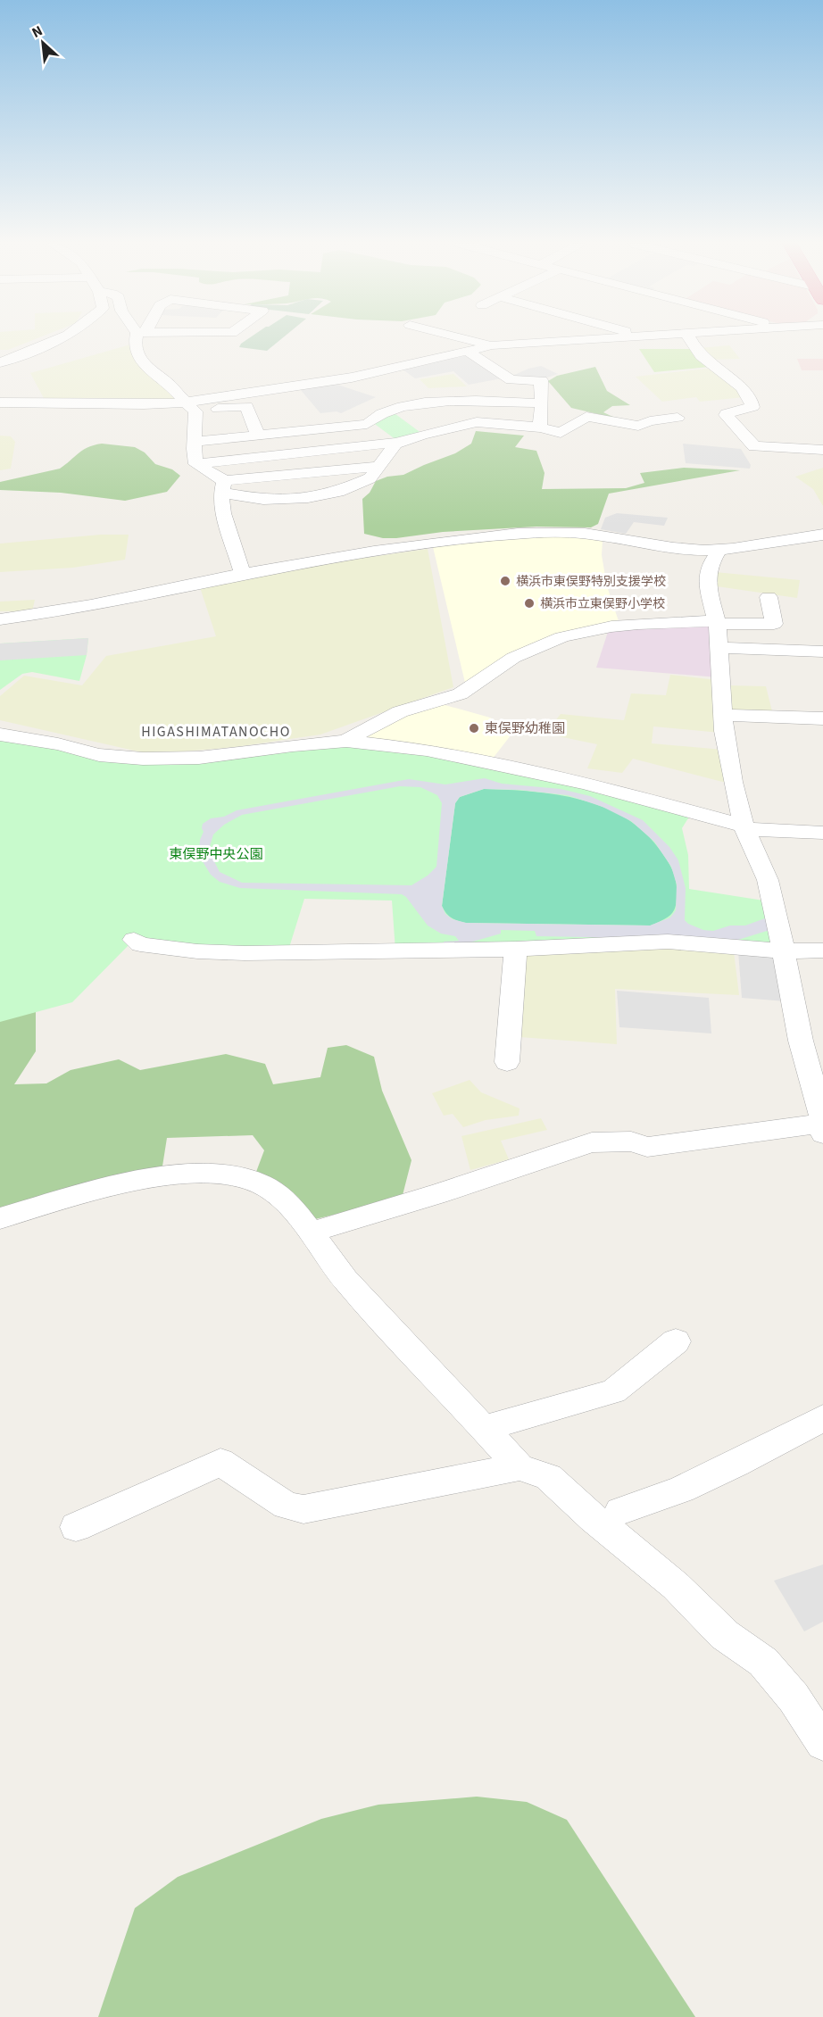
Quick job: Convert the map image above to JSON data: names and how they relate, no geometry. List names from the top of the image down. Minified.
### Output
{"districts":["HIGASHIMATANOCHO"],"parks":["東俣野中央公園"],"places":["横浜市東俣野特別支援学校","横浜市立東俣野小学校","東俣野幼稚園"],"north":"top left"}
